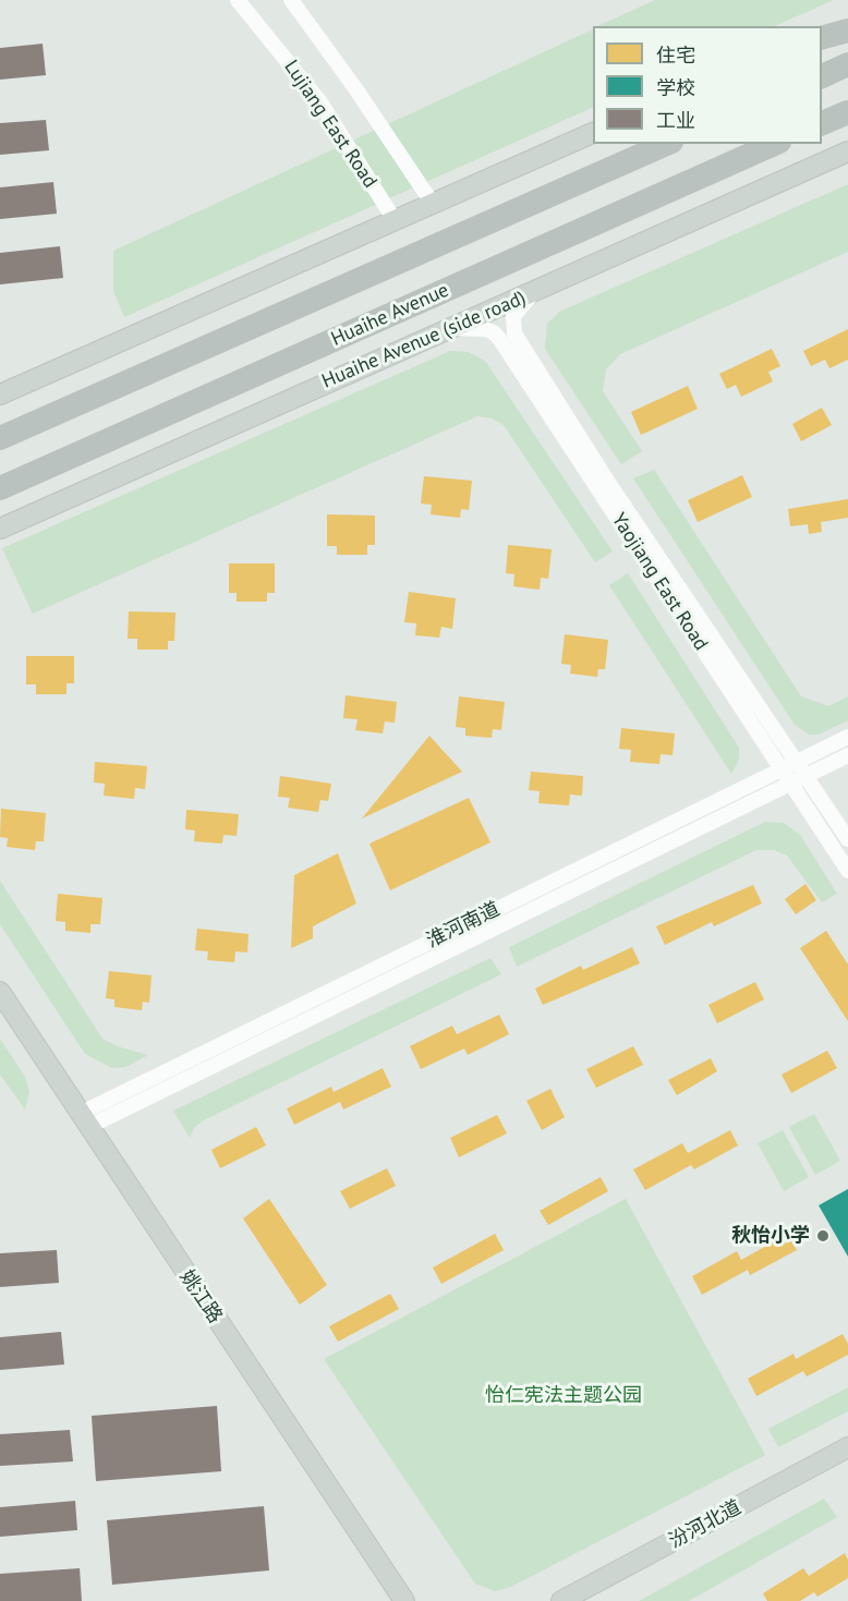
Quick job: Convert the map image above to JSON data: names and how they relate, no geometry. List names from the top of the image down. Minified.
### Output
{"streets":{"highway":["Huaihe Avenue"],"main road":["Huaihe Avenue (side road)","姚江路","汾河北道"],"street":["Lujiang East Road","Yaojiang East Road","淮河南道"]},"crossings":[["Huaihe Avenue (side road)","Yaojiang East Road"],["Yaojiang East Road","淮河南道"],["淮河南道","姚江路"]],"parks":["怡仁宪法主题公园"],"places":["秋怡小学"],"legend":["住宅","学校","工业"]}
